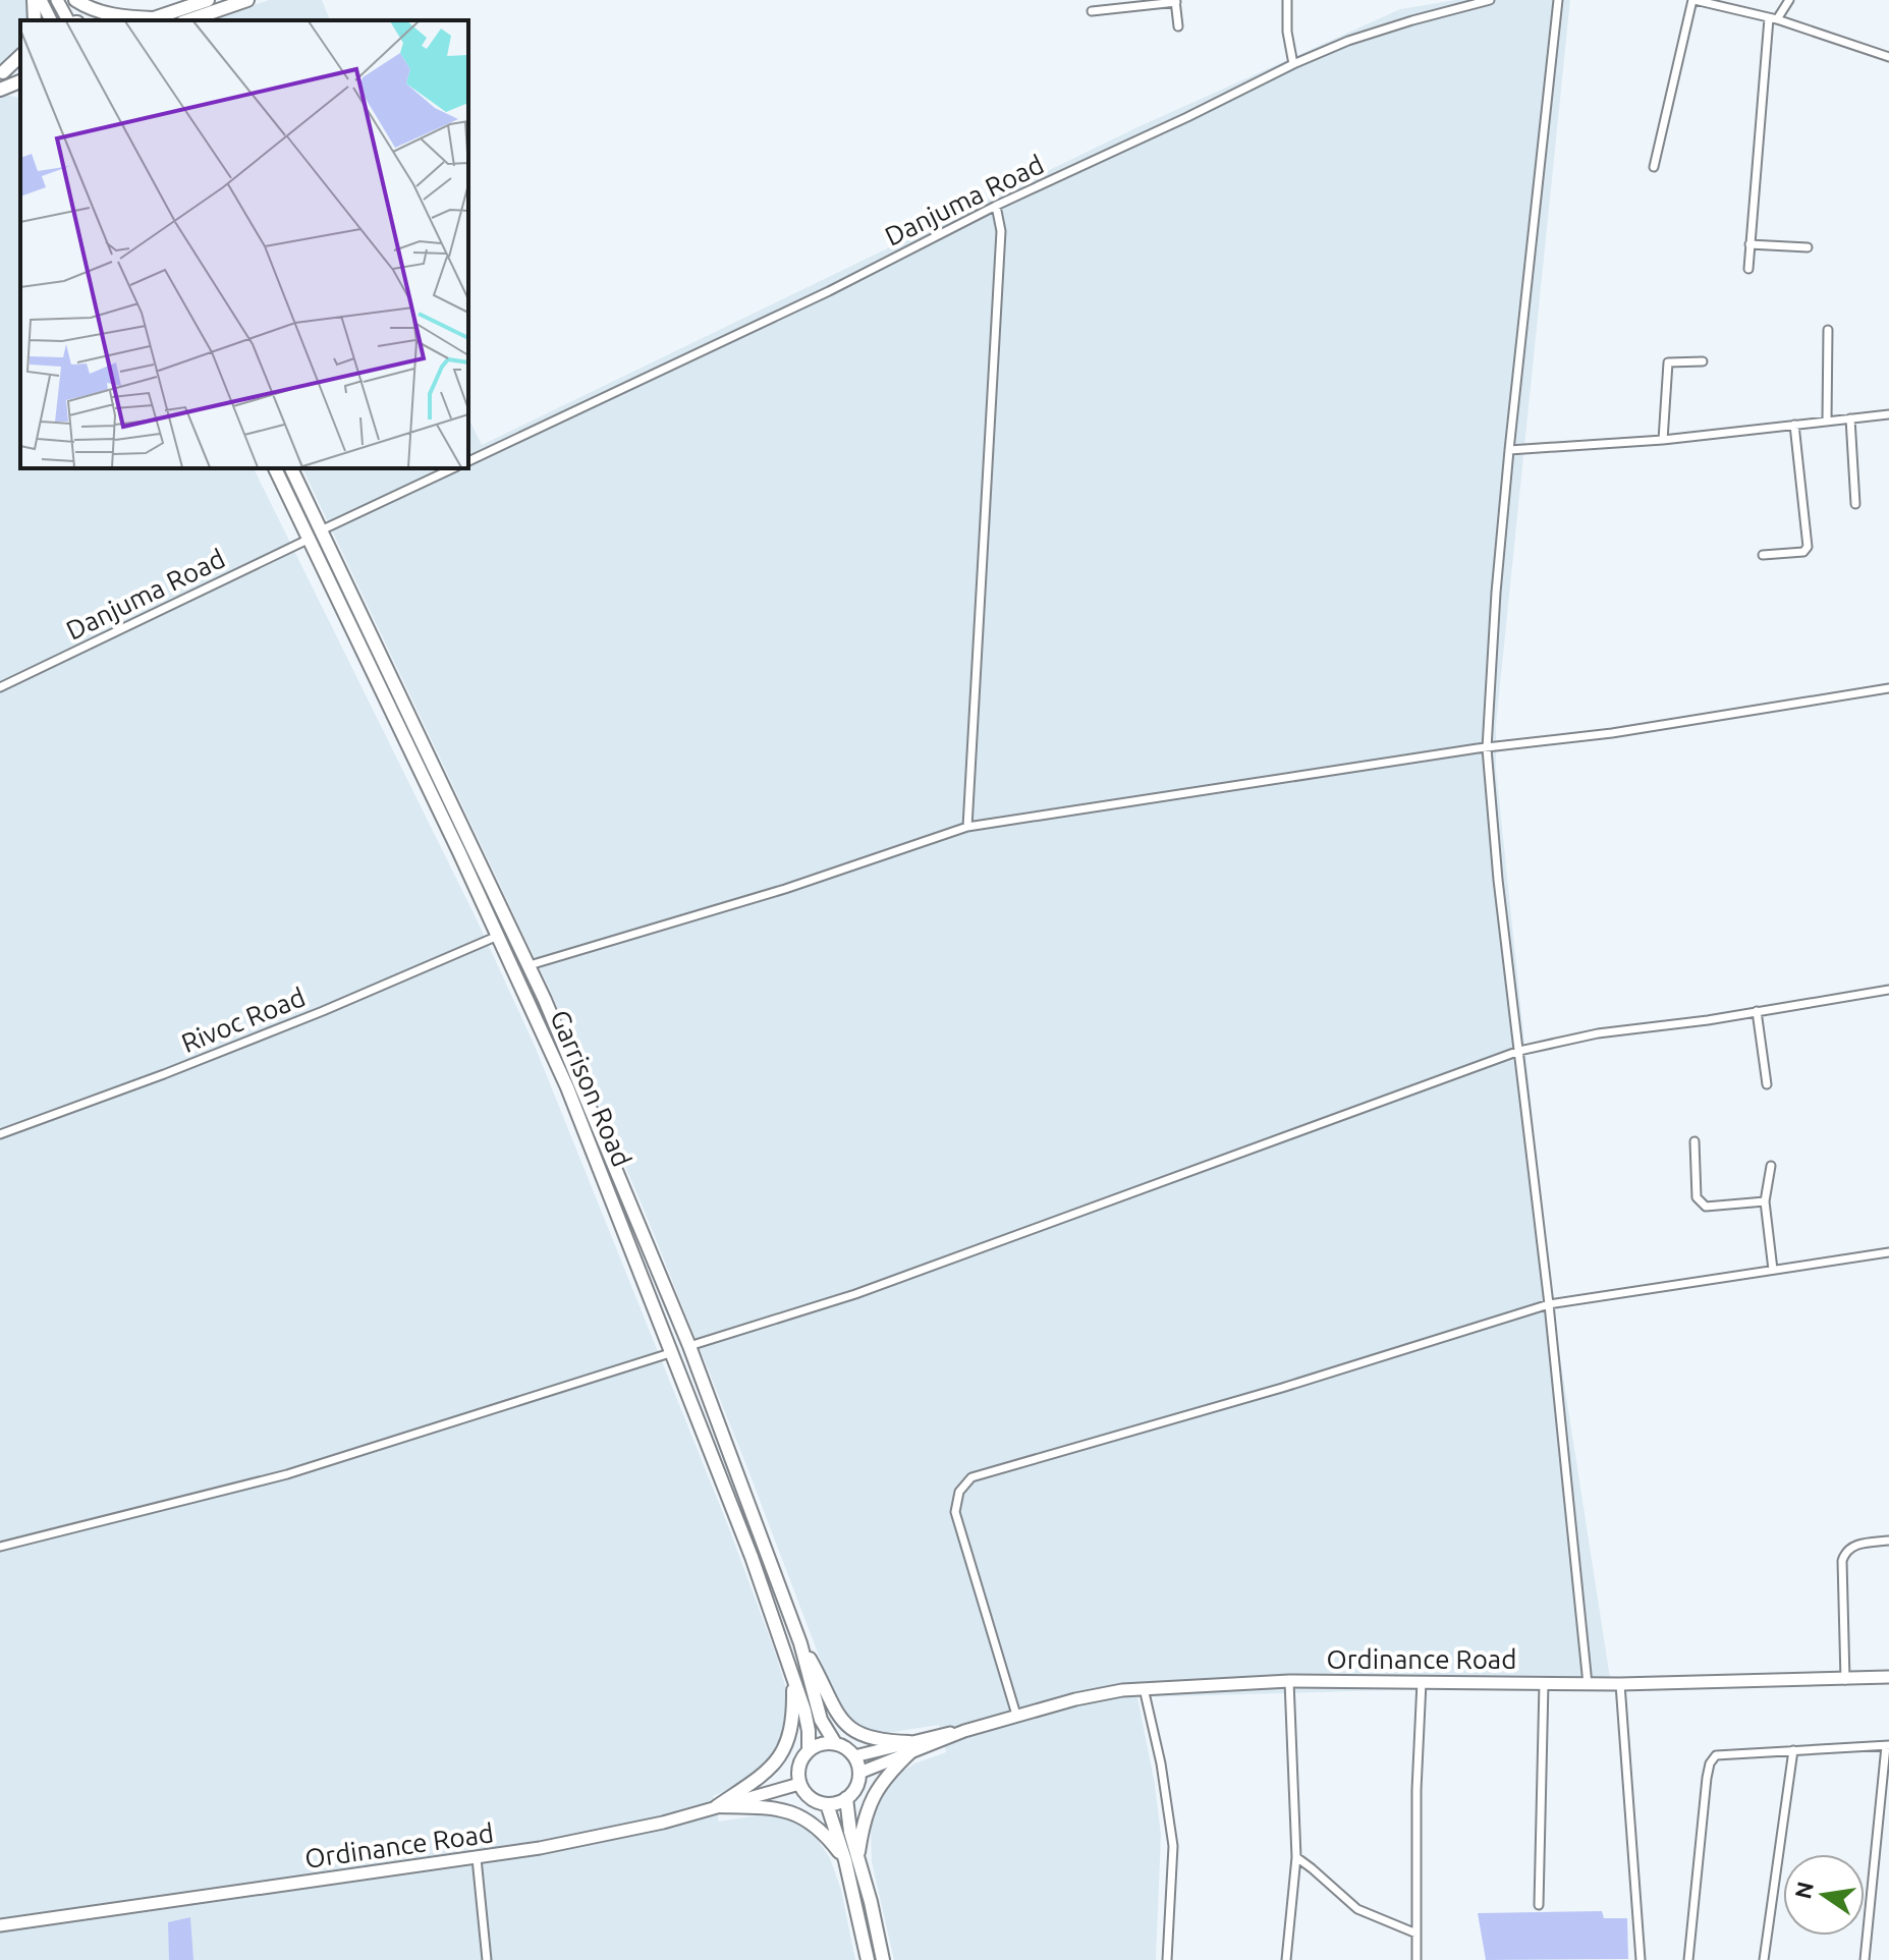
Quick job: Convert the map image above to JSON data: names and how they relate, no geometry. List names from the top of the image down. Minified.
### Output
{"streets":{"main road":["Garrison Road"],"street":["Danjuma Road","Rivoc Road","Ordinance Road"]},"crossings":[["Danjuma Road","Garrison Road"],["Rivoc Road","Garrison Road"],["Garrison Road","Ordinance Road"]],"north":"left"}
